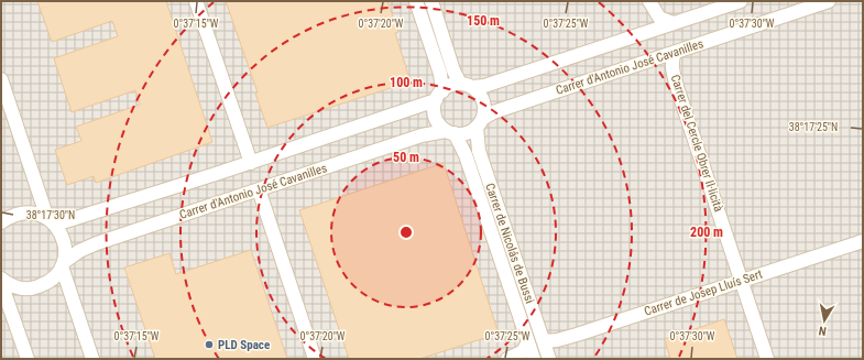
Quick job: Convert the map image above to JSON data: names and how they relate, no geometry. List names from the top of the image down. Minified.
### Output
{"streets":{"street":["Carrer d'Antonio José Cavanilles","Carrer del Cercle Obrer Il·licità","Carrer de Nicolás de Bussi","Carrer de Josep Lluís Sert"]},"crossings":[["Carrer d'Antonio José Cavanilles","Carrer del Cercle Obrer Il·licità"],["Carrer d'Antonio José Cavanilles","Carrer de Nicolás de Bussi"],["Carrer del Cercle Obrer Il·licità","Carrer de Josep Lluís Sert"],["Carrer de Nicolás de Bussi","Carrer de Josep Lluís Sert"]],"places":["PLD Space"],"north":"bottom","coordinates":["0°37'15\"W","0°37'20\"W","0°37'25\"W","0°37'30\"W","38°17'25\"N","38°17'30\"N"],"rings":["150 m","100 m","50 m","200 m"]}
